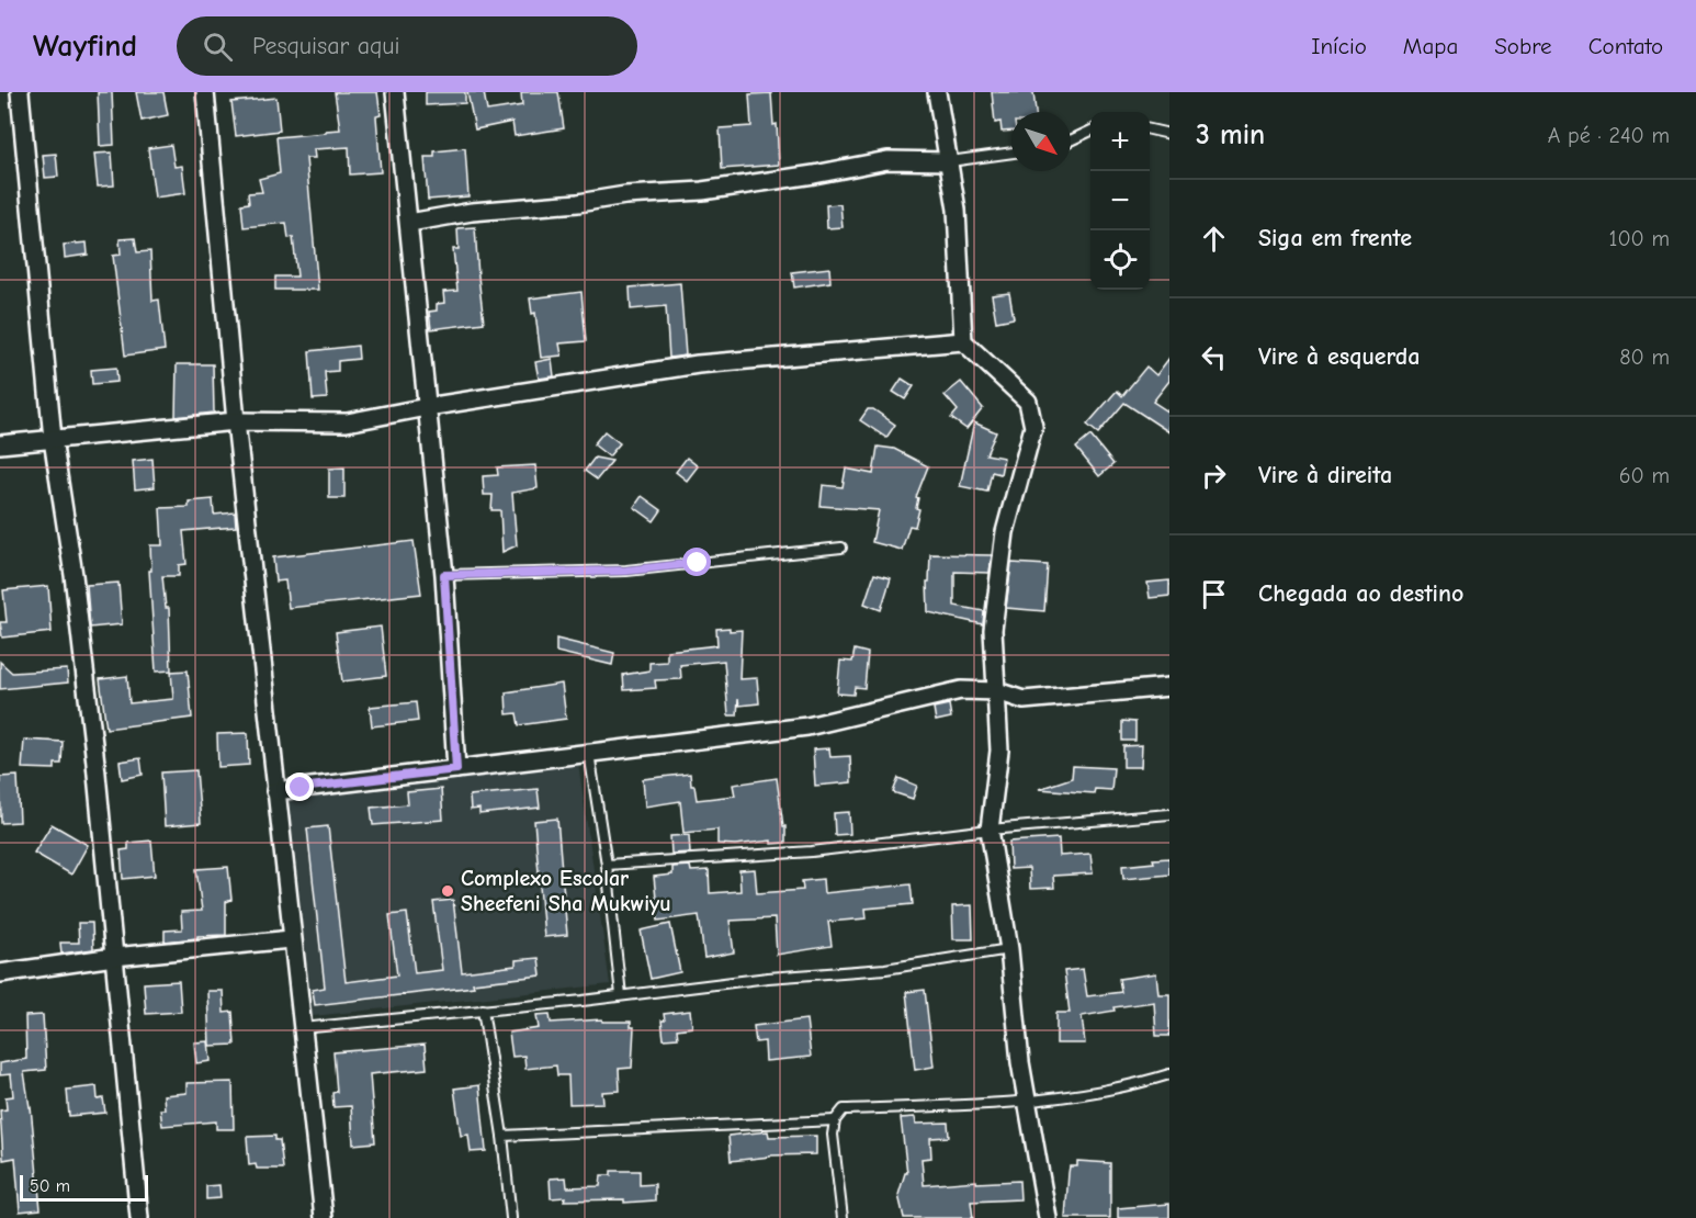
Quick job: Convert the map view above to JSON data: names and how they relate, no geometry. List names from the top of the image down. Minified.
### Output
{"places":["Complexo Escolar Sheefeni Sha Mukwiyu"],"scale_bar":"50 m","north":"bottom right","page":{"header":"Wayfind","search":"Pesquisar aqui","nav":["Início","Mapa","Sobre","Contato"],"heading":["3 min","A pé · 240 m"],"map_buttons":["+","−"],"list":[["Siga em frente","100 m"],["Vire à esquerda","80 m"],["Vire à direita","60 m"],"Chegada ao destino"],"scale":"50 m"}}
